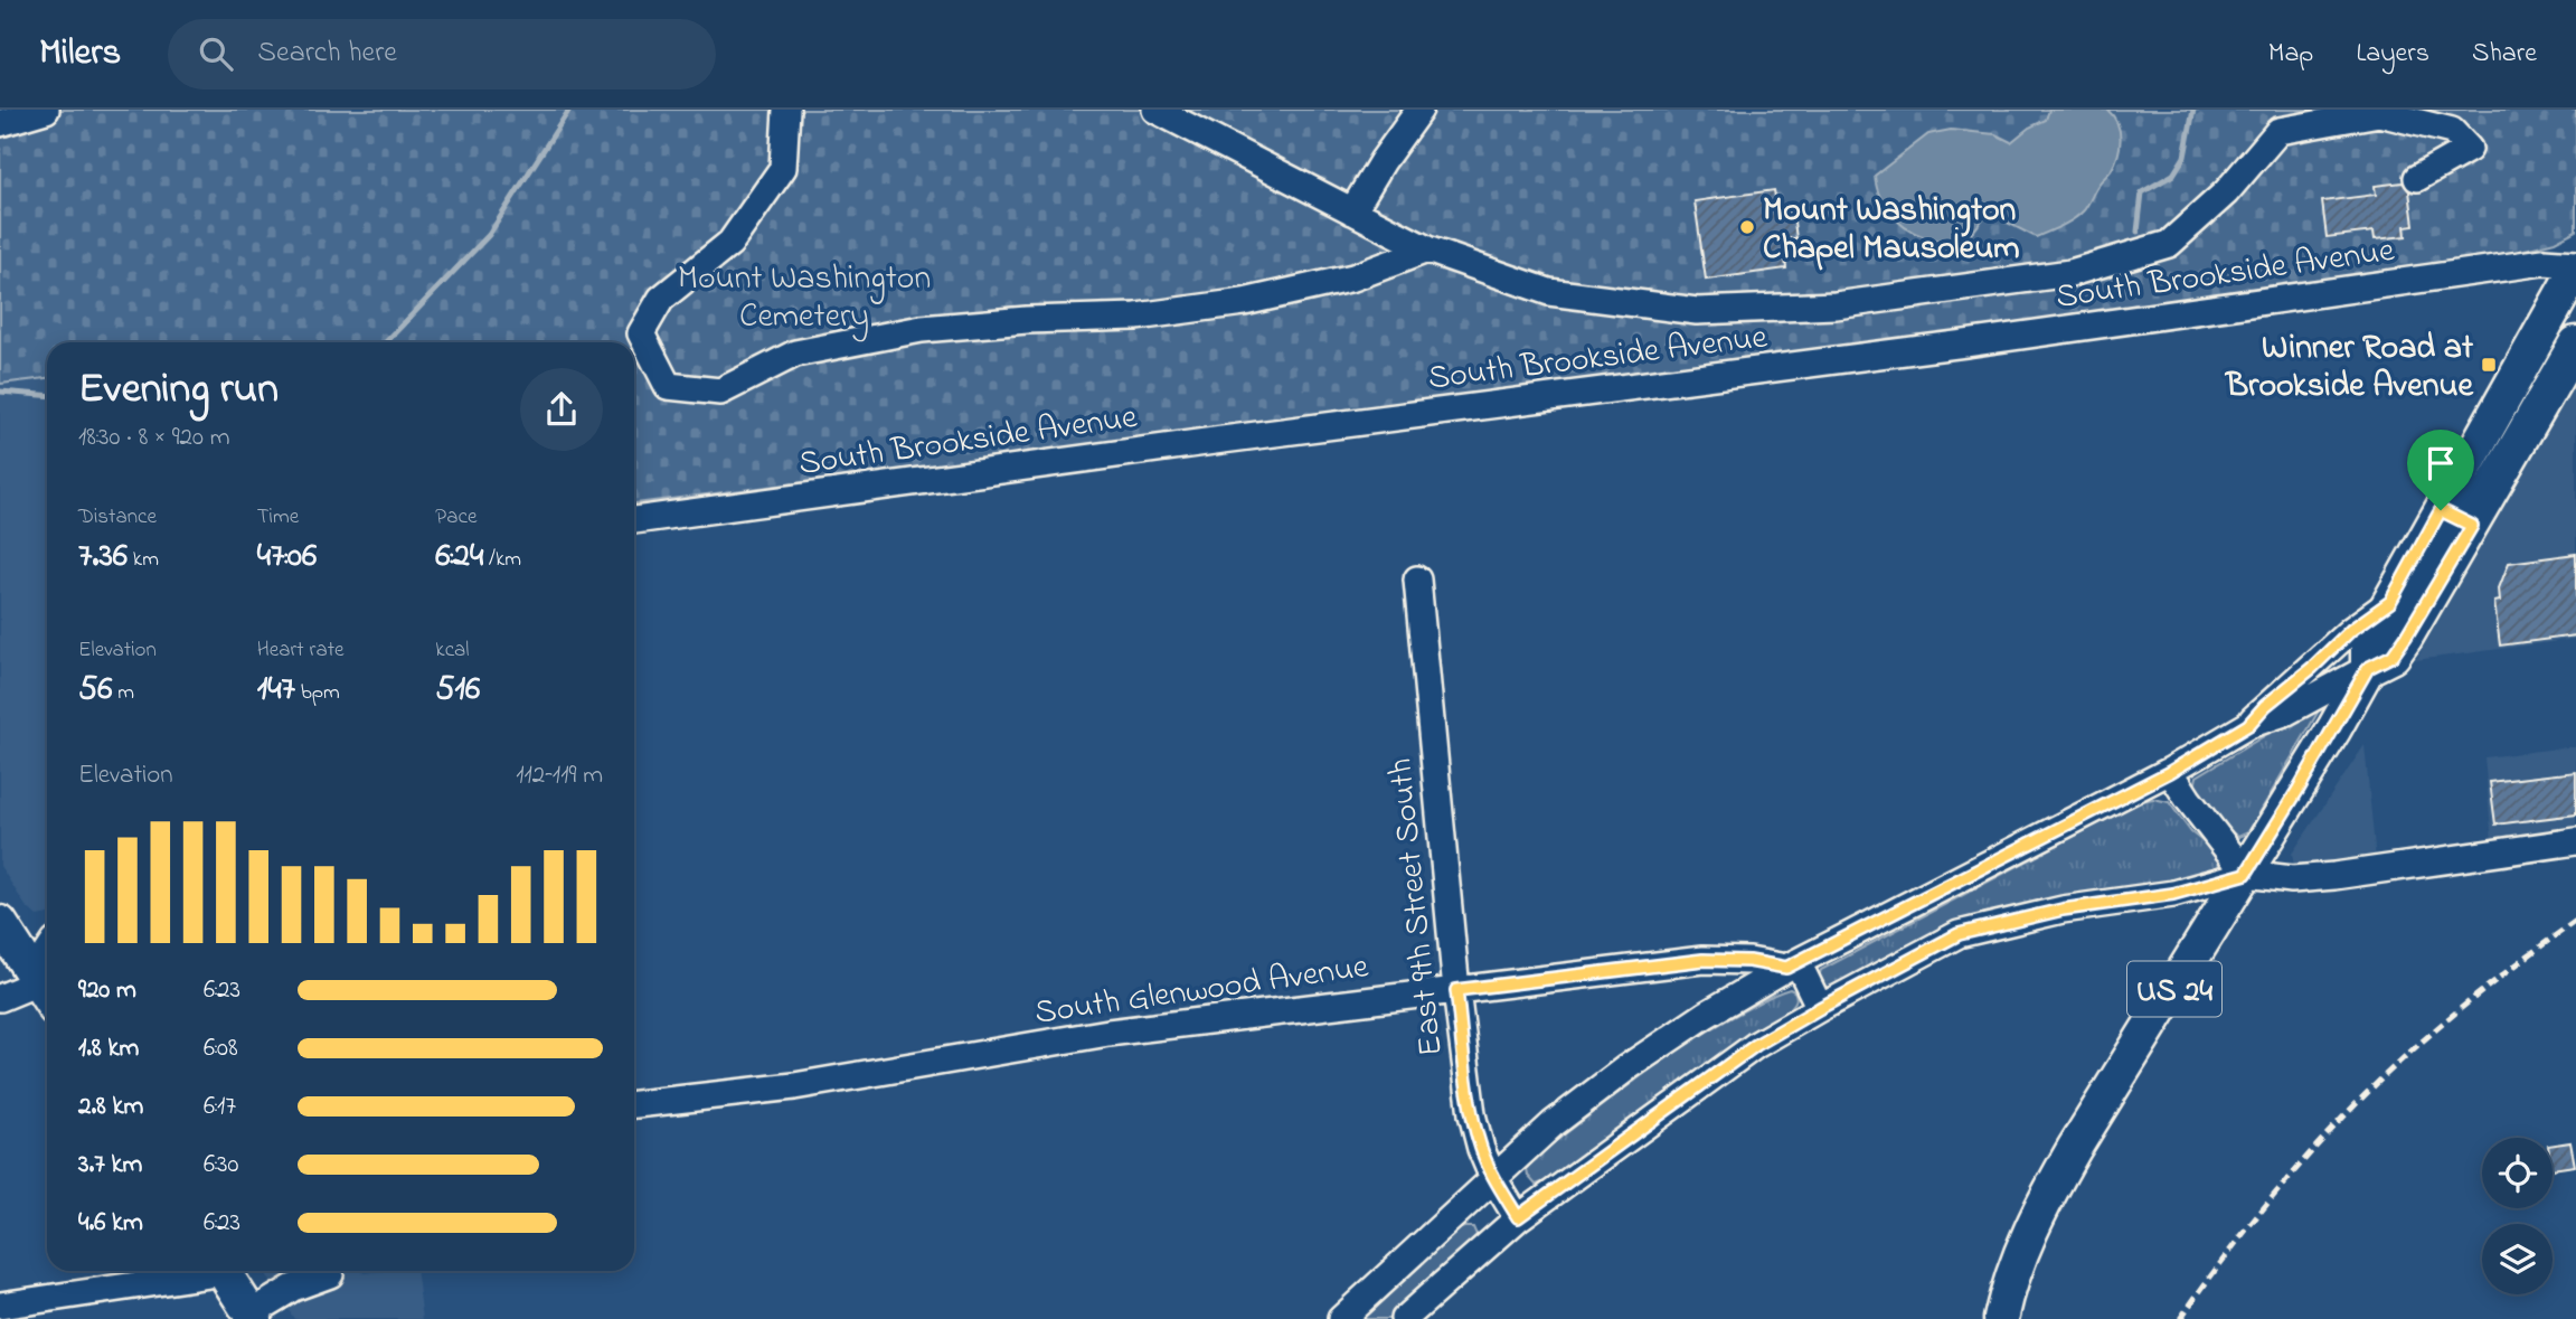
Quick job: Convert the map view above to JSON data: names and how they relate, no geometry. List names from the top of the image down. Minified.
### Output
{"streets":{"main road":["US 24"],"street":["South Brookside Avenue","East 9th Street South","South Glenwood Avenue"]},"crossings":[["South Brookside Avenue","US 24"],["East 9th Street South","South Glenwood Avenue"]],"parks":["Mount Washington Cemetery"],"places":{"other":["Mount Washington Chapel Mausoleum"],"transit":["Winner Road at Brookside Avenue"]},"page":{"header":"Milers","search":"Search here","nav":["Map","Layers","Share"],"heading":["Evening run","18:30 · 8 × 920 m"],"stats":[["Distance","7.36 km"],["Time","47:06"],["Pace","6:24 /km"],["Elevation","56 m"],["Heart rate","147 bpm"],["kcal","516"]],"chart":["Elevation","112–119 m"],"list":[{"name":"920 m","note":"6:23"},{"name":"1.8 km","note":"6:08"},{"name":"2.8 km","note":"6:17"},{"name":"3.7 km","note":"6:30"},{"name":"4.6 km","note":"6:23"}]}}
